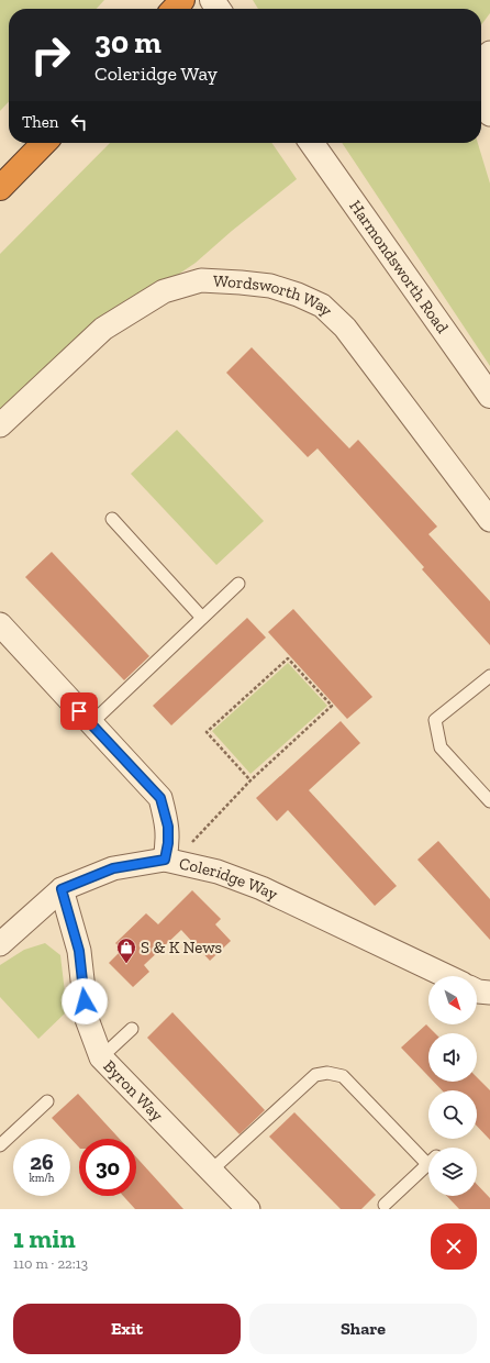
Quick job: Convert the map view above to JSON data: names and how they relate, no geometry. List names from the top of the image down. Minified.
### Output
{"streets":{"street":["Harmondsworth Road","Wordsworth Way","Coleridge Way","Byron Way"]},"crossings":[["Coleridge Way","Byron Way"]],"places":{"shop":["S & K News"]},"north":"bottom right","page":{"turn":["30 m","Coleridge Way"],"then":"Then","speed":"26 km/h","limit":"30","heading":["1 min","110 m · 22:13"],"buttons":["Exit","Share"]}}
